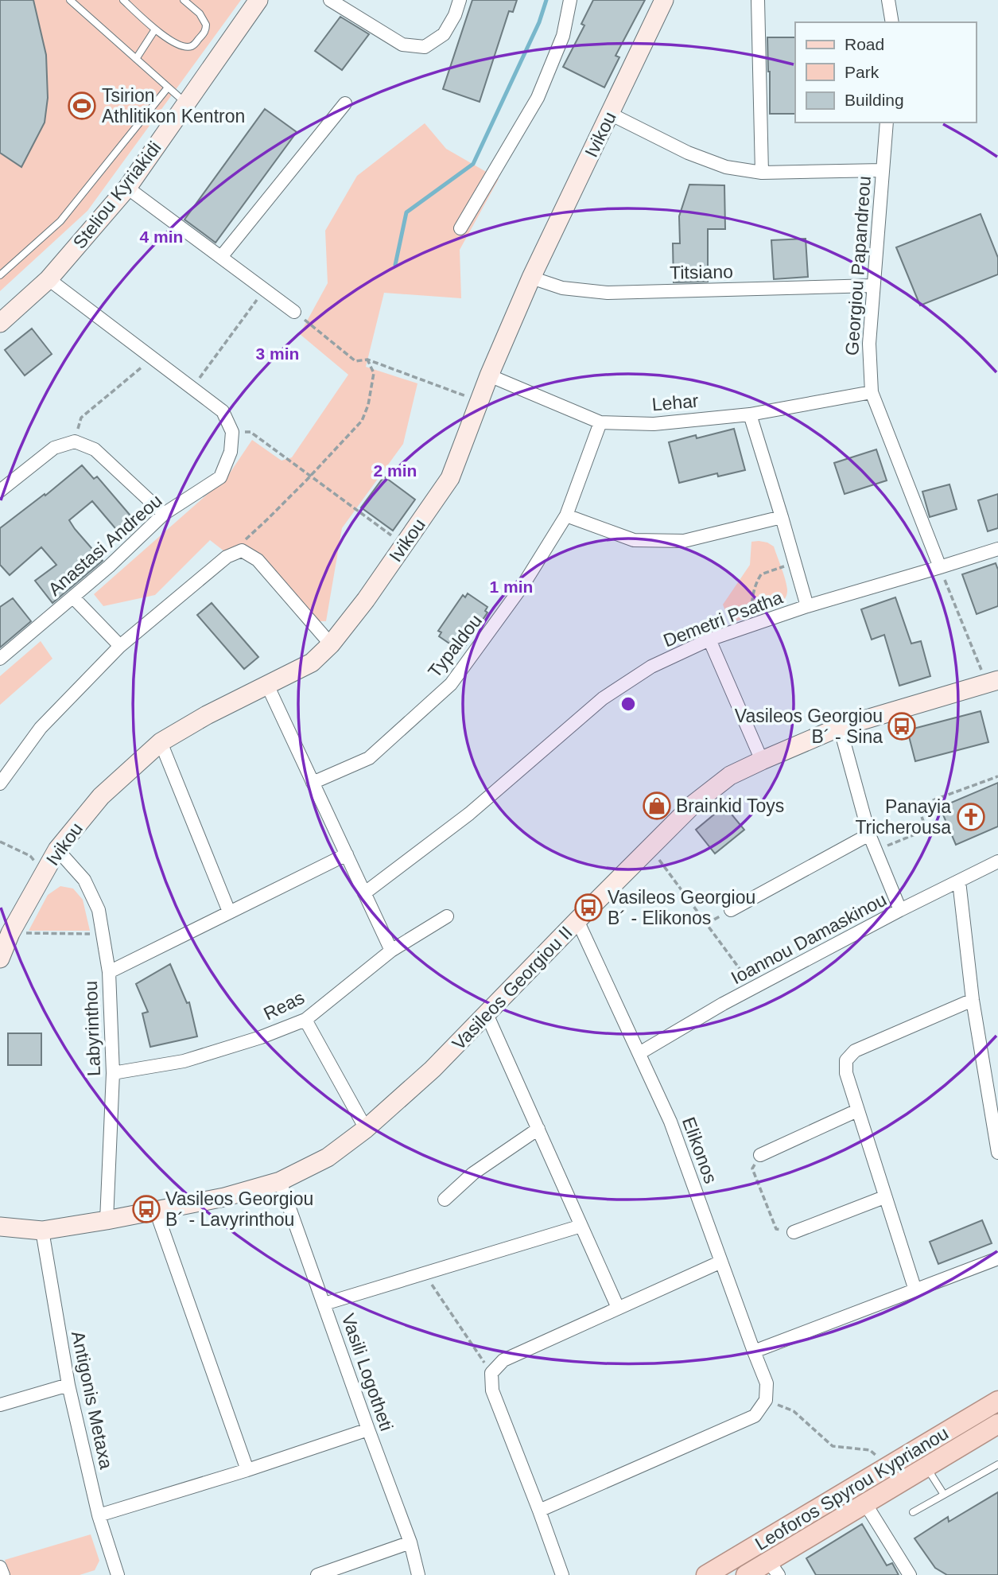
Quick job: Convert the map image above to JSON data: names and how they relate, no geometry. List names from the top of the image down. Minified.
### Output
{"streets":{"main road":["Leoforos Spyrou Kyprianou"],"street":["Ivikou","Steliou Kyriakidi","Georgiou Papandreou","Titsiano","Lehar","Anastasi Andreou","Demetri Psatha","Typaldou","Ioannou Damaskinou","Vasileos Georgiou II","Reas","Labyrinthou","Elikonos","Vasili Logotheti","Antigonis Metaxa"]},"crossings":[["Ivikou","Titsiano"],["Ivikou","Lehar"],["Ivikou","Labyrinthou"],["Georgiou Papandreou","Titsiano"],["Georgiou Papandreou","Lehar"],["Georgiou Papandreou","Demetri Psatha"],["Lehar","Typaldou"],["Ioannou Damaskinou","Elikonos"],["Vasileos Georgiou II","Labyrinthou"],["Vasileos Georgiou II","Elikonos"],["Vasileos Georgiou II","Vasili Logotheti"],["Vasileos Georgiou II","Antigonis Metaxa"],["Reas","Labyrinthou"]],"places":{"sports":["Tsirion Athlitikon Kentron"],"bus stop":["Vasileos Georgiou B´ - Sina","Vasileos Georgiou B´ - Elikonos","Vasileos Georgiou B´ - Lavyrinthou"],"shop":["Brainkid Toys"],"church":["Panayia Tricherousa"]},"legend":["Road","Park","Building"],"rings":["4 min","3 min","2 min","1 min"]}
